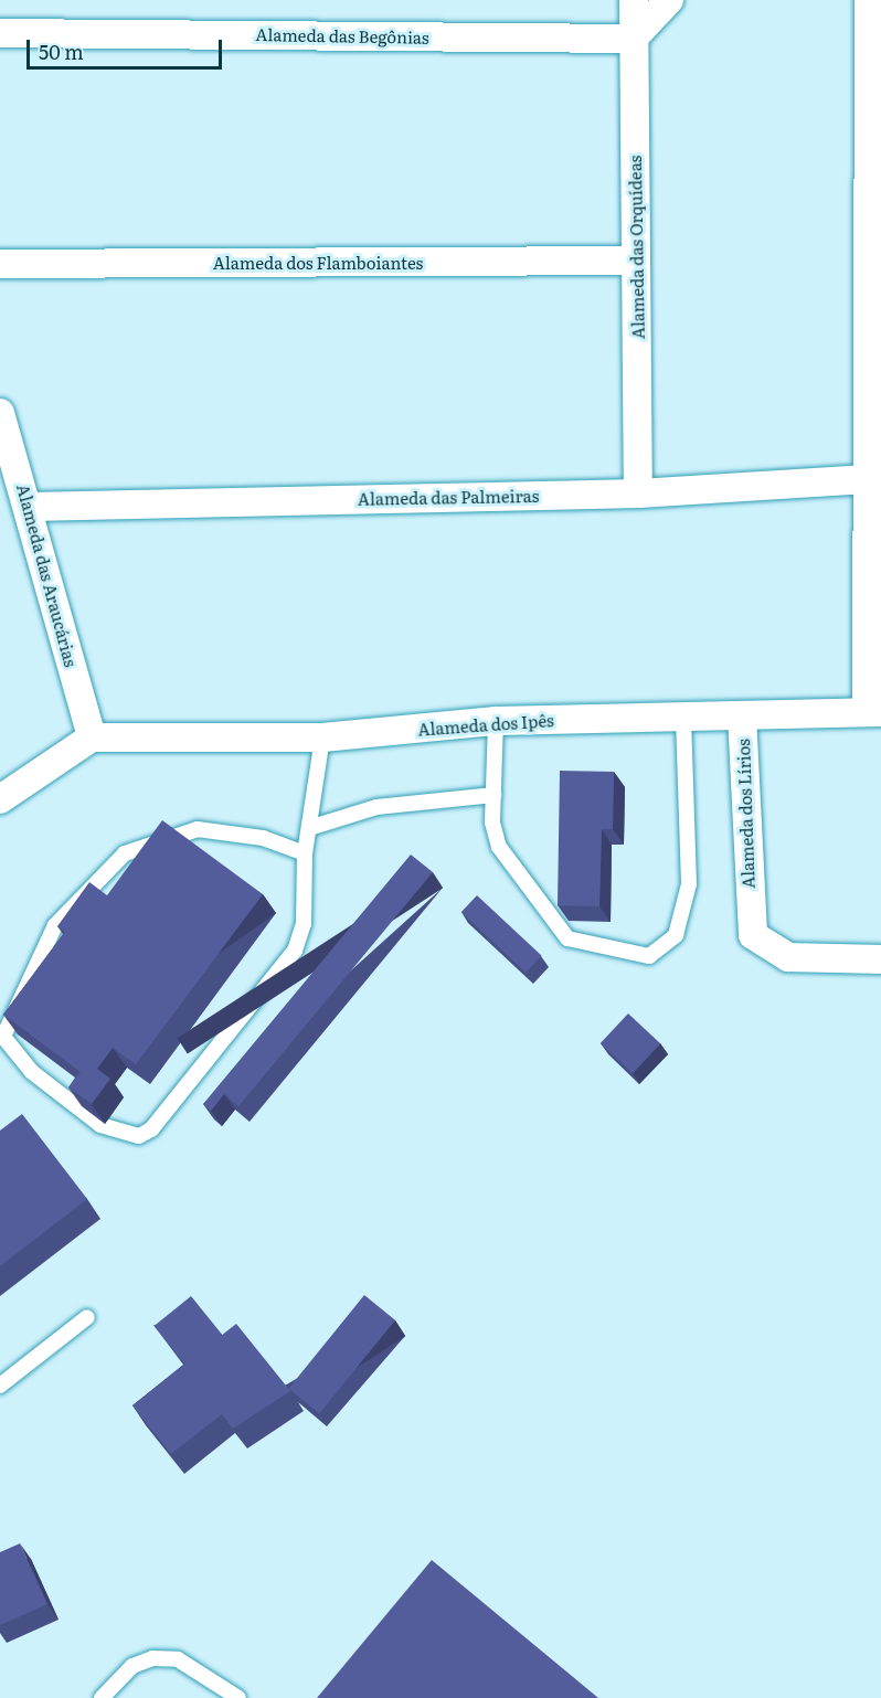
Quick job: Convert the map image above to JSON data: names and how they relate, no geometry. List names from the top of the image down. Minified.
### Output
{"streets":{"street":["Alameda das Begônias","Alameda das Orquídeas","Alameda dos Flamboiantes","Alameda das Palmeiras","Alameda das Araucárias","Alameda dos Ipês","Alameda dos Lírios"]},"crossings":[["Alameda das Begônias","Alameda das Orquídeas"],["Alameda das Orquídeas","Alameda dos Flamboiantes"],["Alameda das Orquídeas","Alameda das Palmeiras"],["Alameda das Palmeiras","Alameda das Araucárias"],["Alameda das Araucárias","Alameda dos Ipês"],["Alameda dos Ipês","Alameda dos Lírios"]],"scale_bar":"50 m"}
